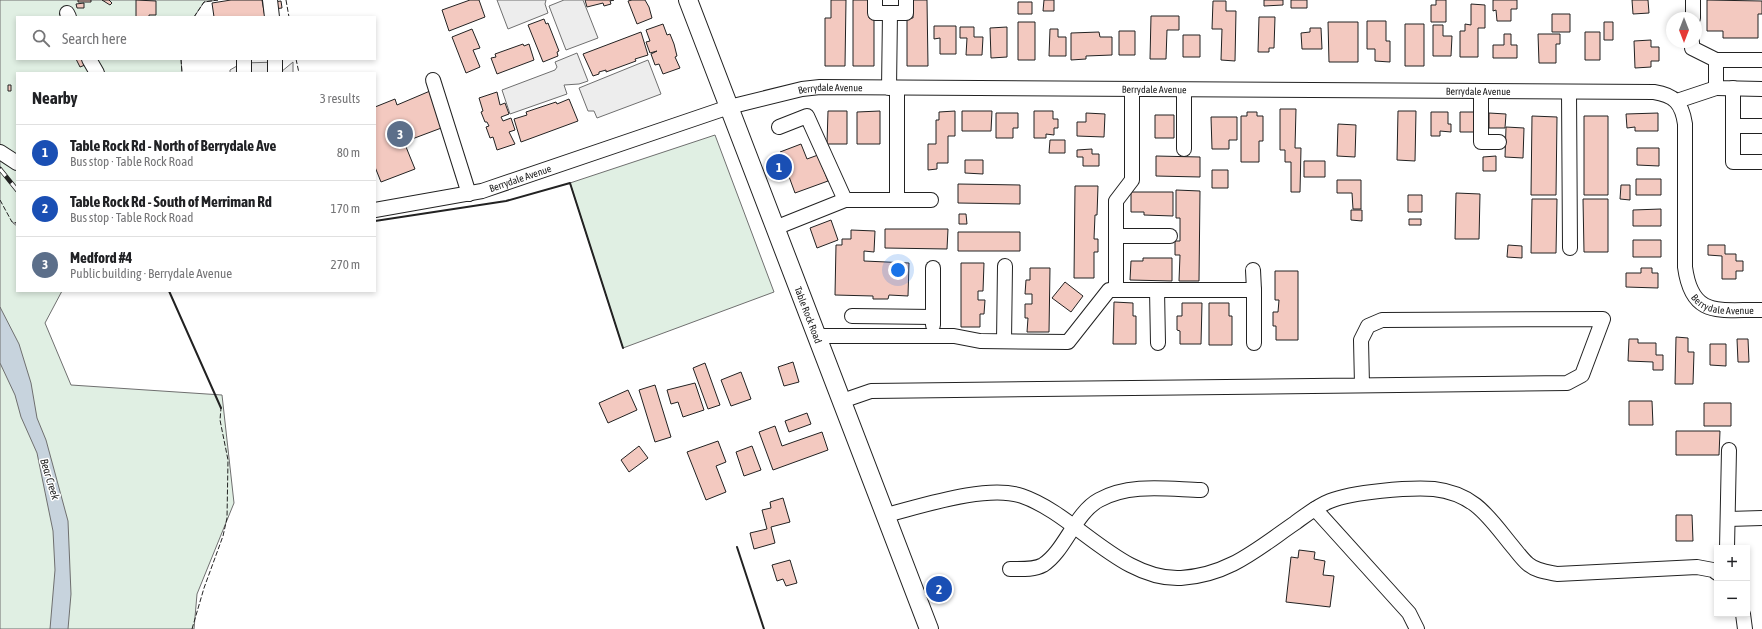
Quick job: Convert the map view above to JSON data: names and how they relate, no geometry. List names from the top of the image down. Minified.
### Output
{"streets":{"main road":["Table Rock Road"],"street":["Berrydale Avenue"]},"crossings":[["Berrydale Avenue","Table Rock Road"]],"water":["Bear Creek"],"north":"bottom","page":{"search":"Search here","heading":["Nearby","3 results"],"pins":["3","1","2"],"list":[{"mark":"1","name":"Table Rock Rd - North of Berrydale Ave","note":"Bus stop · Table Rock Road","value":"80 m"},{"mark":"2","name":"Table Rock Rd - South of Merriman Rd","note":"Bus stop · Table Rock Road","value":"170 m"},{"mark":"3","name":"Medford #4","note":"Public building · Berrydale Avenue","value":"270 m"}],"map_buttons":["+","−"]}}
